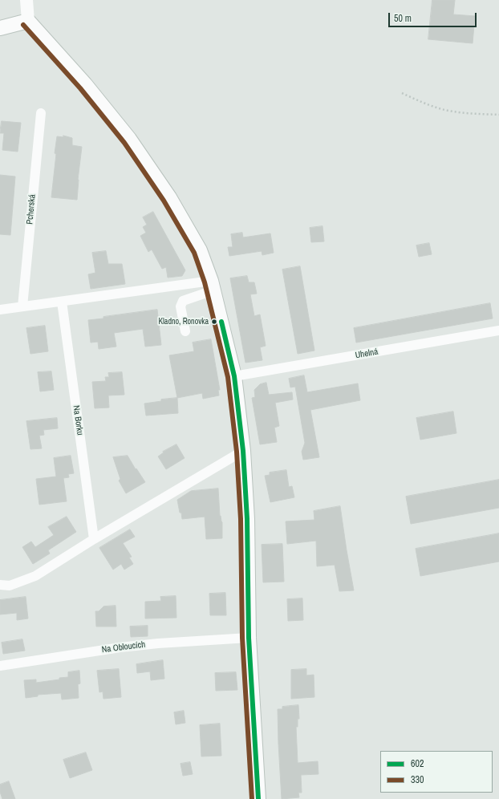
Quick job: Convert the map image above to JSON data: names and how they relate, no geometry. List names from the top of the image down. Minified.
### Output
{"streets":{"street":["Pcherská","Uhelná","Na Borku","Na Obloucích"]},"places":["Kladno, Ronovka"],"lines":["transit line 330","transit line 602"],"legend":["602","330"],"scale_bar":"50 m"}
